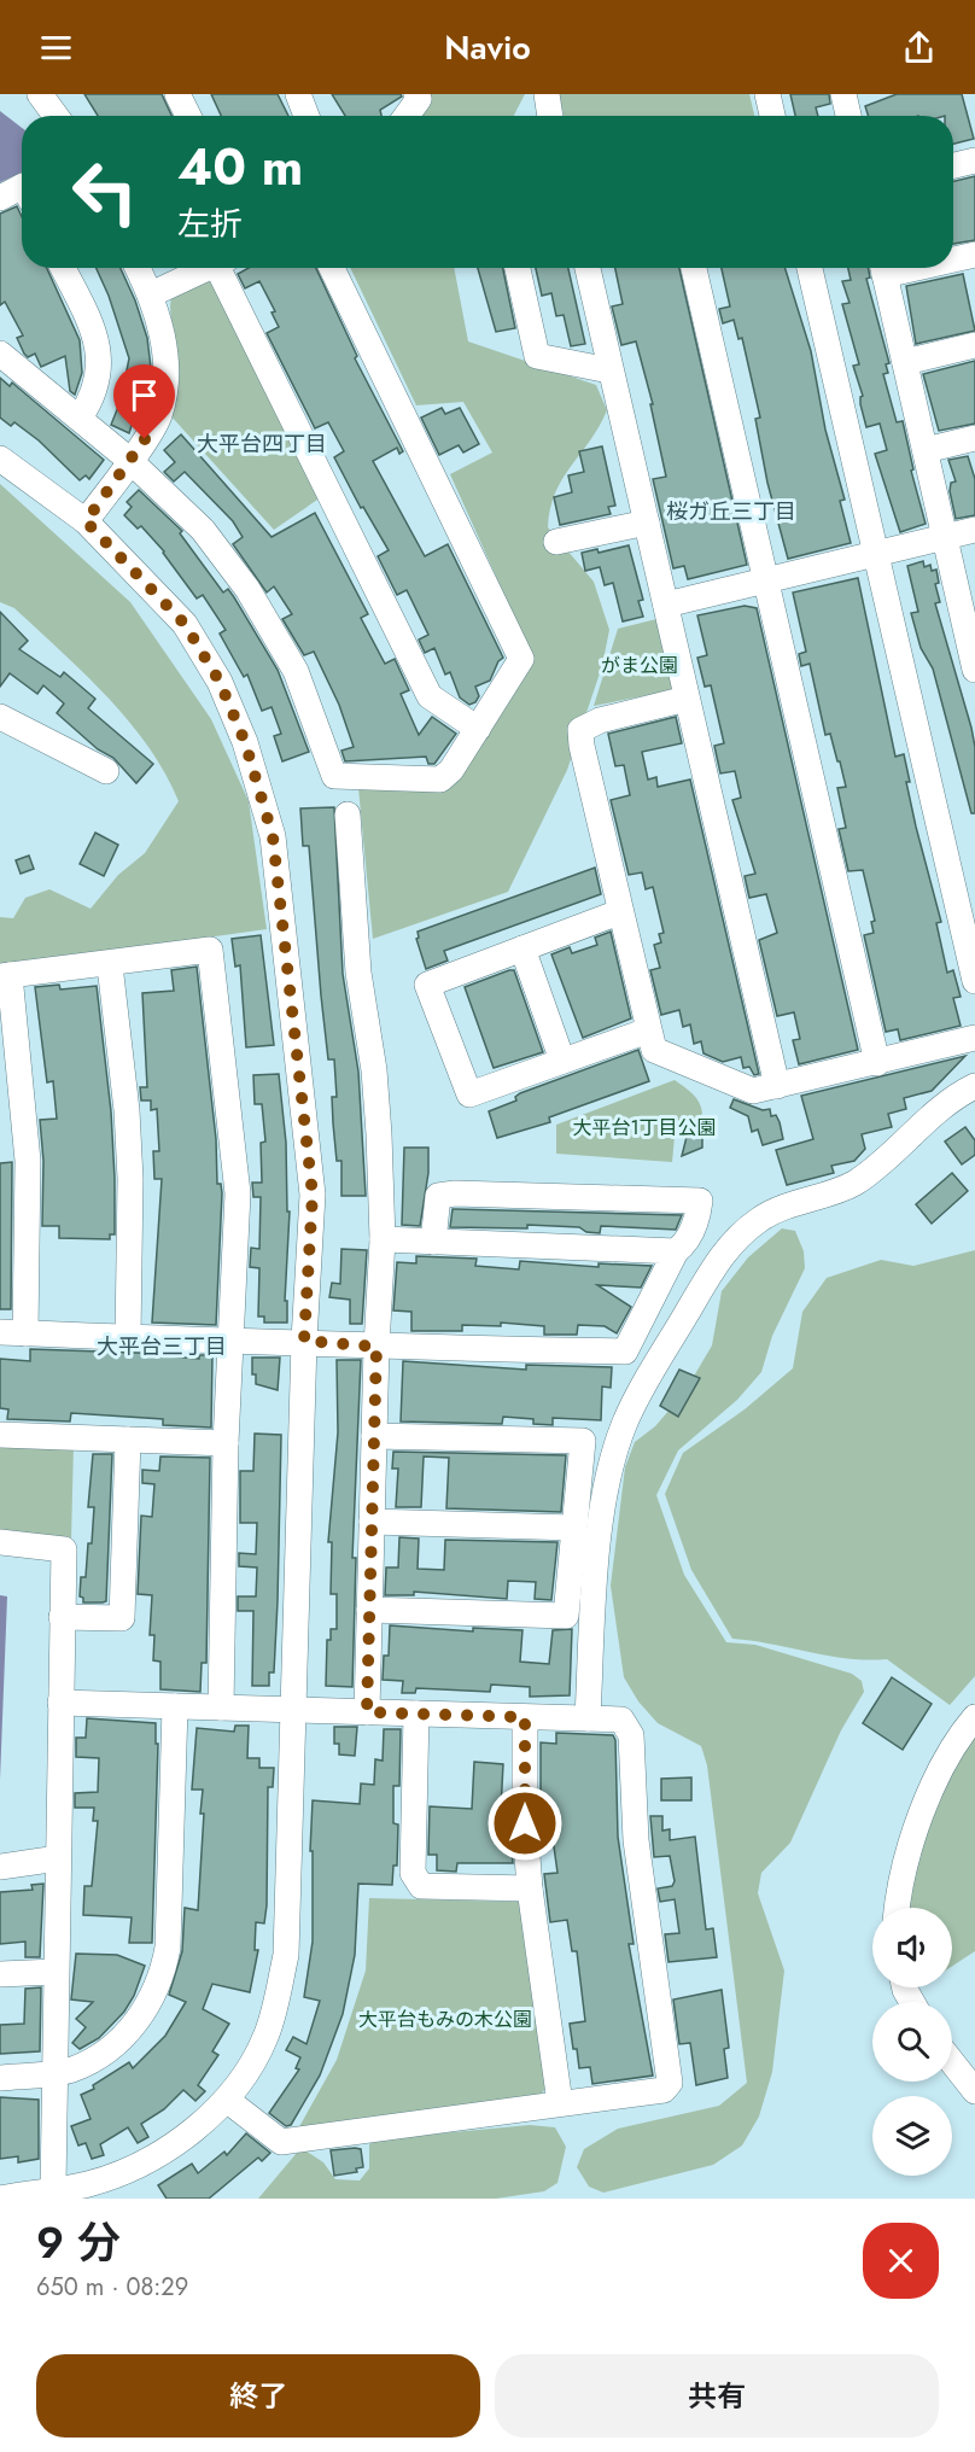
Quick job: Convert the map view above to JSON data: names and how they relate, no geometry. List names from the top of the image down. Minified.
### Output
{"districts":["大平台四丁目","桜ガ丘三丁目","大平台三丁目"],"parks":["がま公園","大平台1丁目公園","大平台もみの木公園"],"page":{"header":"Navio","turn":["40 m","左折"],"heading":["9 分","650 m · 08:29"],"buttons":["終了","共有"]}}
